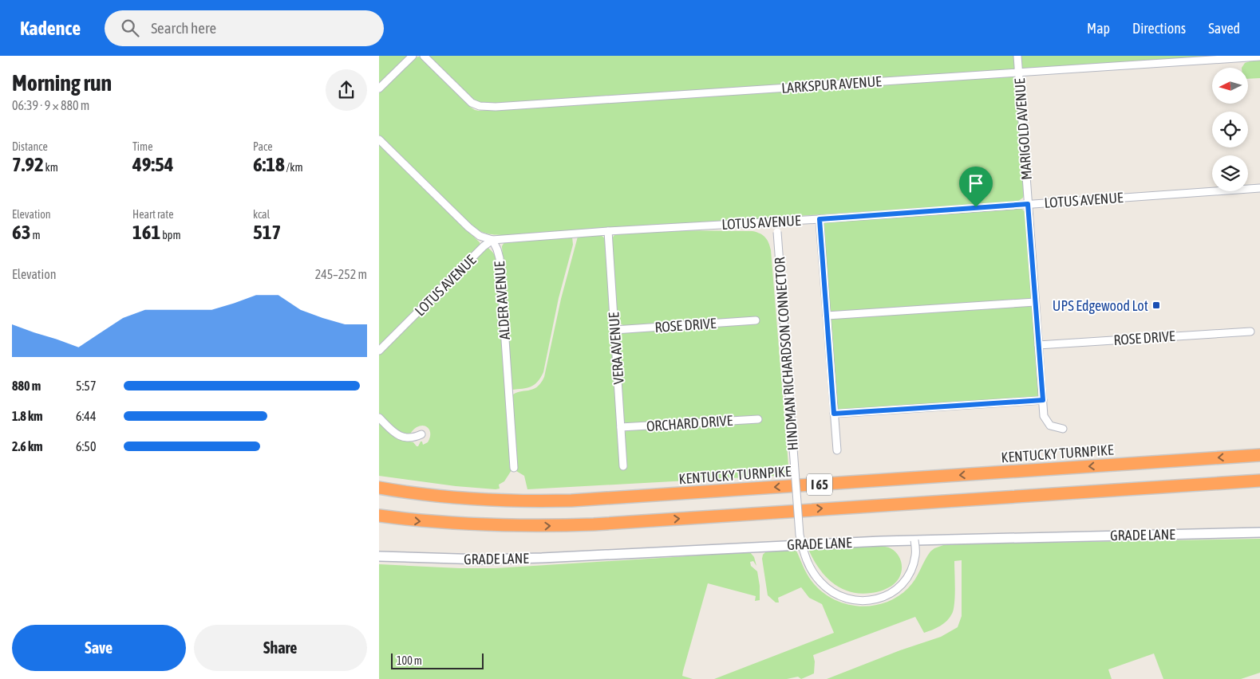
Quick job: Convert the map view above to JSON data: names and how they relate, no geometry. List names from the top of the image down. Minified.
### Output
{"streets":{"highway":["KENTUCKY TURNPIKE","I 65"],"main road":["GRADE LANE"],"street":["LARKSPUR AVENUE","MARIGOLD AVENUE","LOTUS AVENUE","ALDER AVENUE","ROSE DRIVE","VERA AVENUE","HINDMAN RICHARDSON CONNECTOR","ORCHARD DRIVE"]},"crossings":[["LARKSPUR AVENUE","MARIGOLD AVENUE"],["MARIGOLD AVENUE","LOTUS AVENUE"],["MARIGOLD AVENUE","ROSE DRIVE"],["LOTUS AVENUE","ALDER AVENUE"],["LOTUS AVENUE","VERA AVENUE"],["LOTUS AVENUE","HINDMAN RICHARDSON CONNECTOR"],["ROSE DRIVE","VERA AVENUE"],["VERA AVENUE","ORCHARD DRIVE"],["HINDMAN RICHARDSON CONNECTOR","GRADE LANE"]],"places":{"transit":["UPS Edgewood Lot"]},"scale_bar":"100 m","north":"left","page":{"header":"Kadence","search":"Search here","nav":["Map","Directions","Saved"],"heading":["Morning run","06:39 · 9 × 880 m"],"stats":[["Distance","7.92 km"],["Time","49:54"],["Pace","6:18 /km"],["Elevation","63 m"],["Heart rate","161 bpm"],["kcal","517"]],"chart":["Elevation","245–252 m"],"list":[{"name":"880 m","note":"5:57"},{"name":"1.8 km","note":"6:44"},{"name":"2.6 km","note":"6:50"}],"buttons":["Save","Share"],"scale":"100 m"}}
